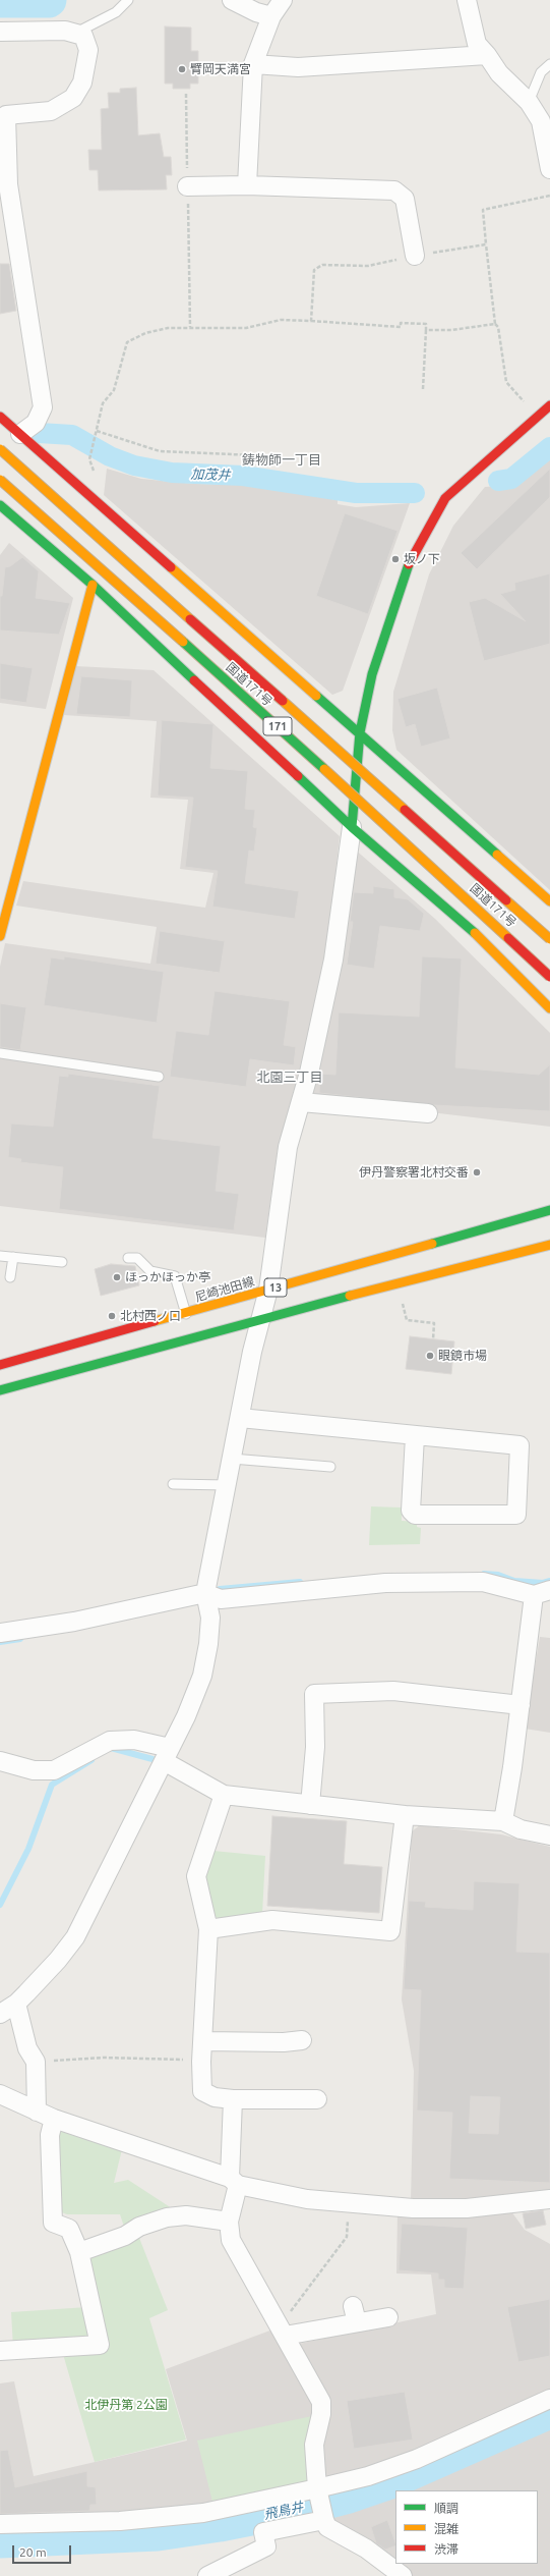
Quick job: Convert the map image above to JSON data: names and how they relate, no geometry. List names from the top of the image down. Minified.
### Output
{"streets":{"main road":["国道171号","171","13","尼崎池田線"]},"districts":["鋳物師一丁目","北園三丁目"],"water":["加茂井","飛鳥井"],"parks":["北伊丹第 2公園"],"places":["臂岡天満宮","坂ノ下","伊丹警察署北村交番","ほっかほっか亭","北村西ノ口","眼鏡市場"],"legend":["順調","混雑","渋滞"],"scale_bar":"20 m"}
